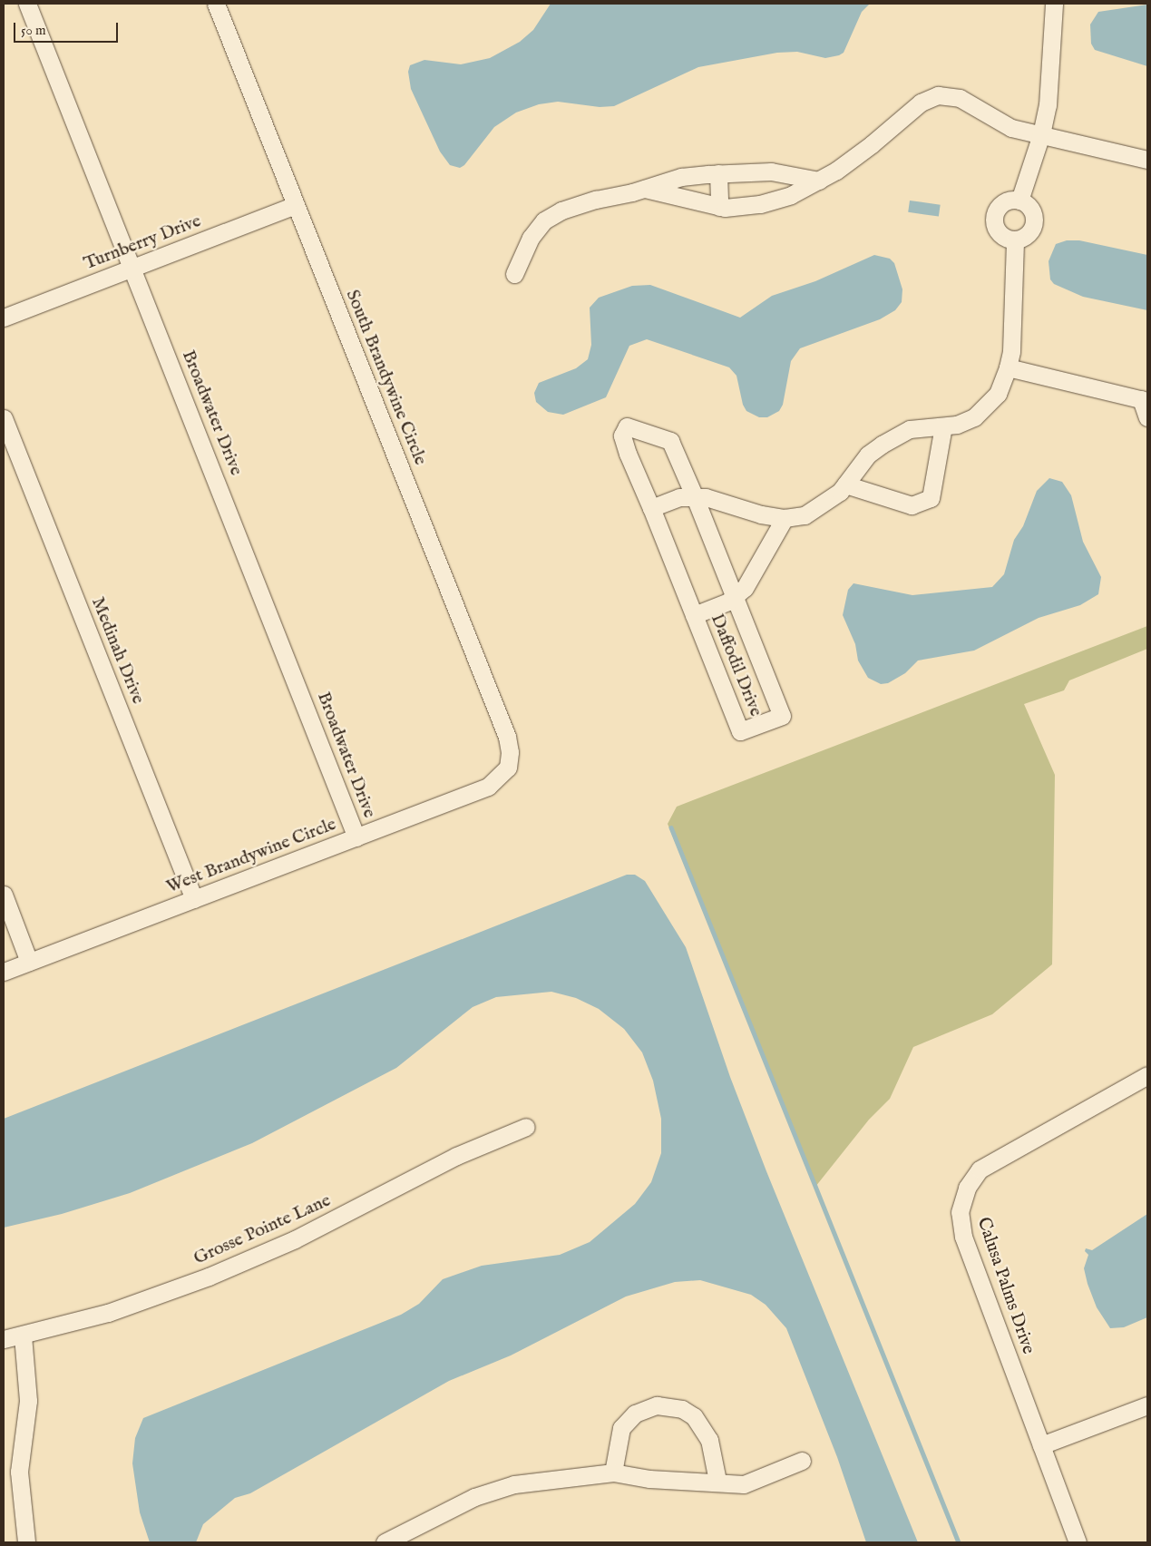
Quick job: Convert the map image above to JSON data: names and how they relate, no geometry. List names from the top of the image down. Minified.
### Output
{"streets":{"street":["Turnberry Drive","South Brandywine Circle","Broadwater Drive","Medinah Drive","Daffodil Drive","West Brandywine Circle","Grosse Pointe Lane","Calusa Palms Drive"]},"crossings":[["Turnberry Drive","South Brandywine Circle"],["Turnberry Drive","Broadwater Drive"],["South Brandywine Circle","West Brandywine Circle"],["Broadwater Drive","West Brandywine Circle"],["Medinah Drive","West Brandywine Circle"]],"scale_bar":"50 m"}
